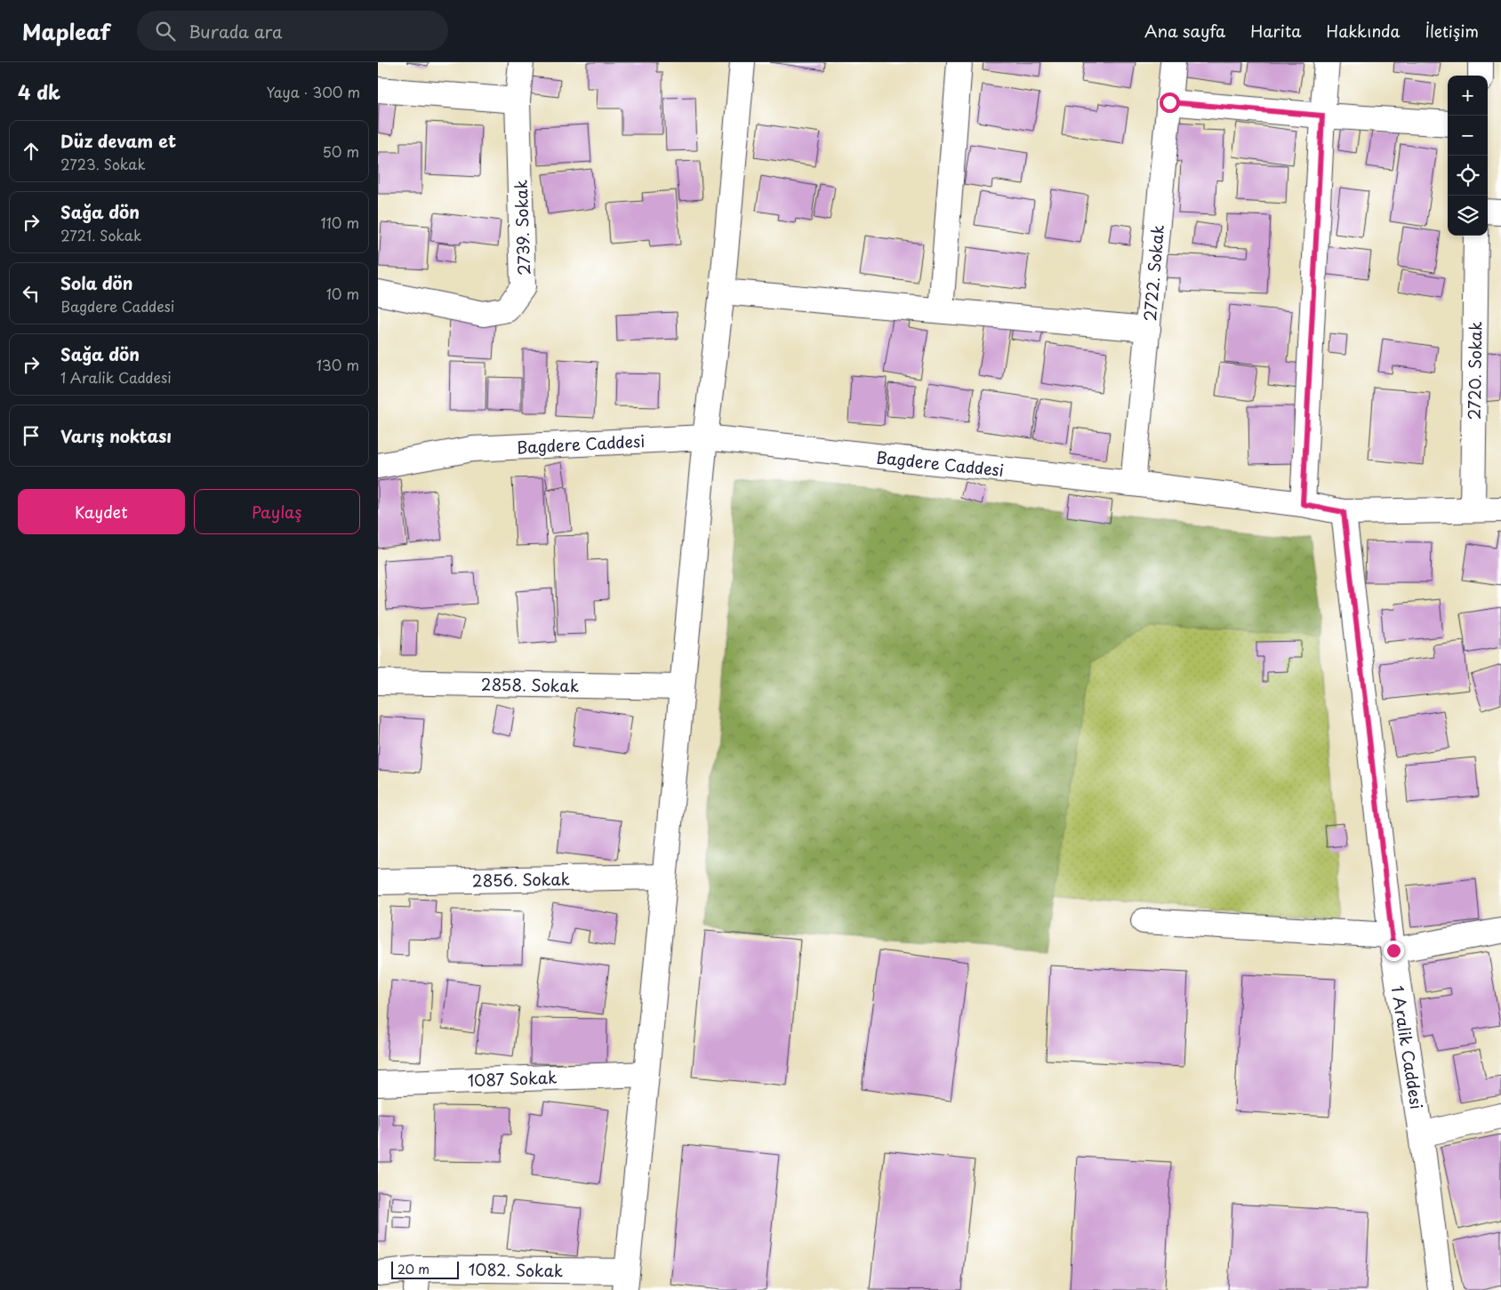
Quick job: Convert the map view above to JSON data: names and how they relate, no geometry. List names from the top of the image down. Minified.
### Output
{"streets":{"street":["2739. Sokak","2722. Sokak","2720. Sokak","Bagdere Caddesi","2858. Sokak","2856. Sokak","1 Aralik Caddesi","1087 Sokak","1082. Sokak"]},"crossings":[["2722. Sokak","Bagdere Caddesi"],["2720. Sokak","Bagdere Caddesi"],["Bagdere Caddesi","1 Aralik Caddesi"]],"scale_bar":"20 m","page":{"header":"Mapleaf","search":"Burada ara","nav":["Ana sayfa","Harita","Hakkında","İletişim"],"heading":["4 dk","Yaya · 300 m"],"map_buttons":["+","−"],"list":[["Düz devam et","2723. Sokak","50 m"],["Sağa dön","2721. Sokak","110 m"],["Sola dön","Bagdere Caddesi","10 m"],["Sağa dön","1 Aralik Caddesi","130 m"],"Varış noktası"],"buttons":["Kaydet","Paylaş"],"scale":"20 m"}}
